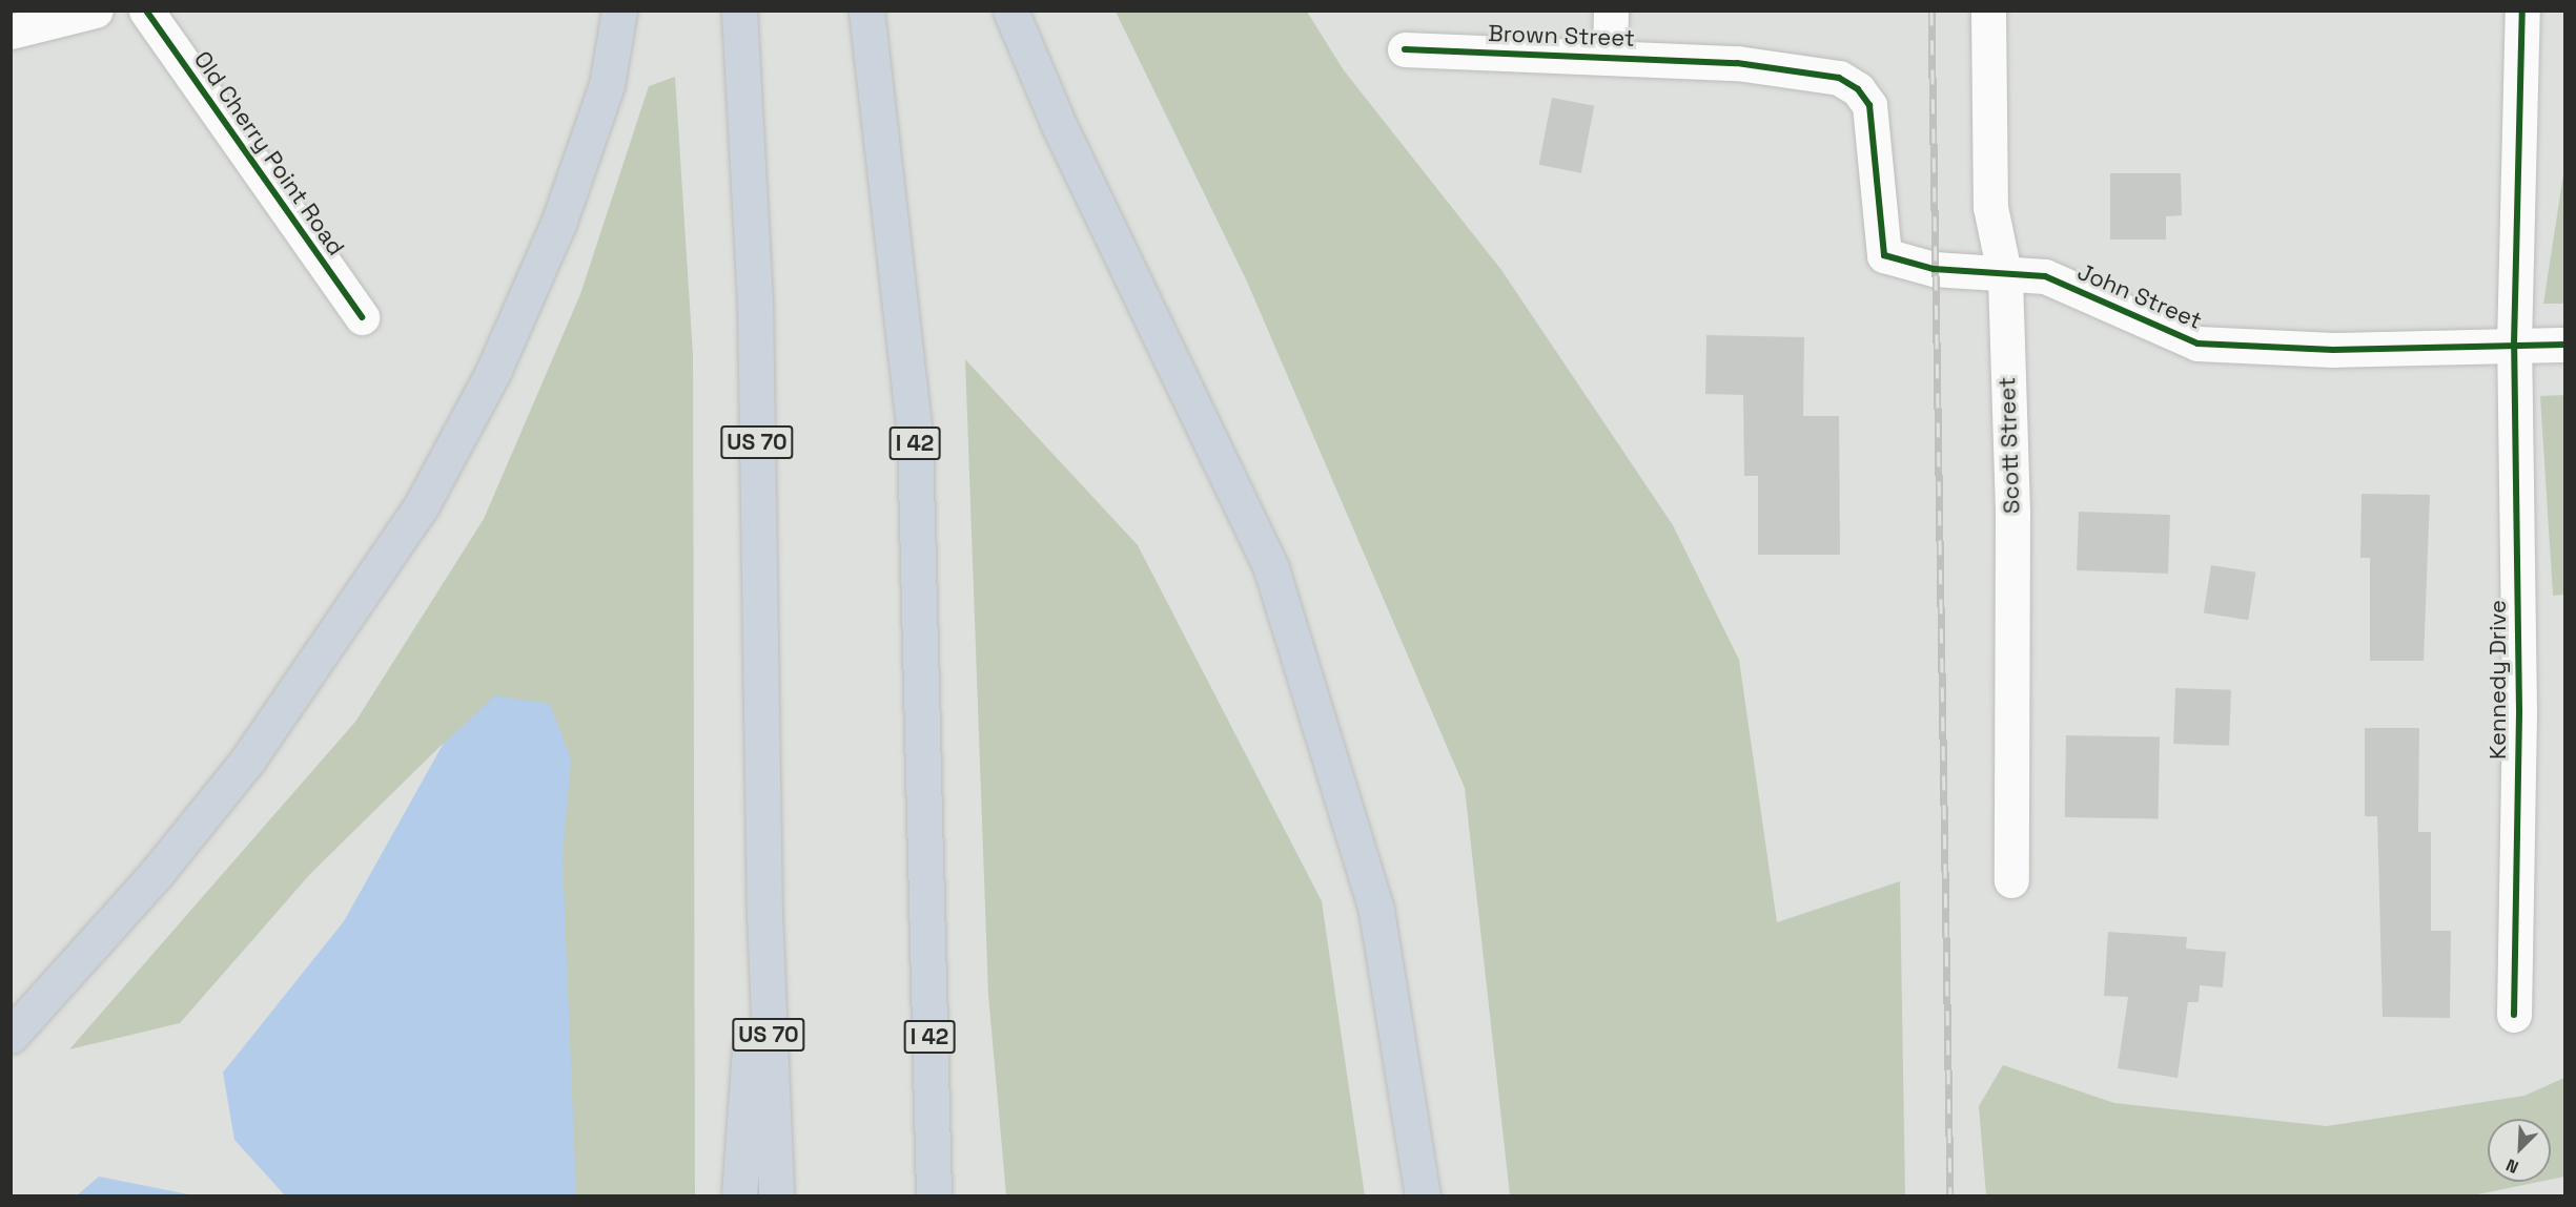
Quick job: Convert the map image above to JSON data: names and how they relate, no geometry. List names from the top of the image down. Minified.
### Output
{"streets":{"highway":["US 70","I 42"],"street":["Brown Street","Old Cherry Point Road","John Street","Scott Street","Kennedy Drive"]},"crossings":[["Brown Street","John Street"],["John Street","Scott Street"],["John Street","Kennedy Drive"]],"north":"bottom left"}
